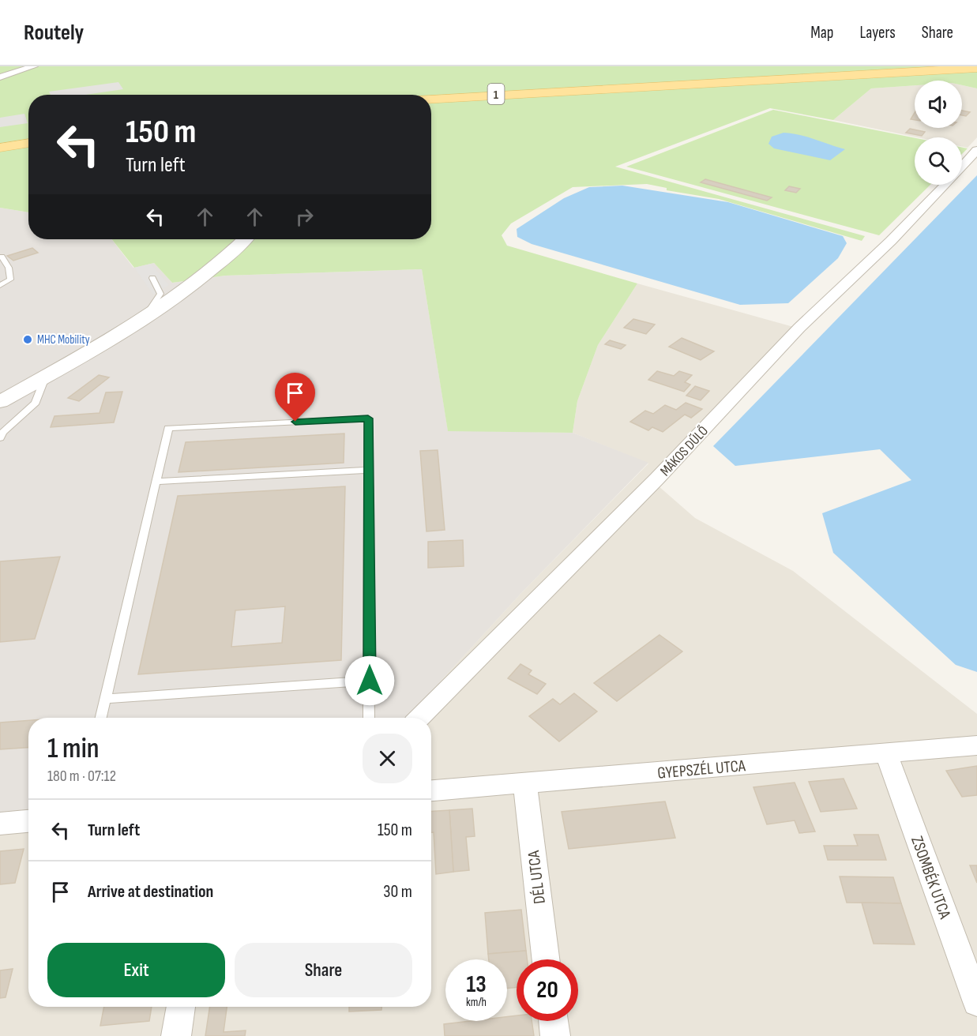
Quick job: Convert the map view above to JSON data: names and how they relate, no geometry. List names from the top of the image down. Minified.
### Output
{"streets":{"main road":["1"],"street":["MÁKOS DŰLŐ","GYEPSZÉL UTCA","DÉL UTCA","ZSOMBÉK UTCA"]},"crossings":[["GYEPSZÉL UTCA","DÉL UTCA"],["GYEPSZÉL UTCA","ZSOMBÉK UTCA"]],"places":["MHC Mobility"],"page":{"header":"Routely","nav":["Map","Layers","Share"],"turn":["150 m","Turn left"],"heading":["1 min","180 m · 07:12"],"list":[{"name":"Turn left","value":"150 m"},{"name":"Arrive at destination","value":"30 m"}],"buttons":["Exit","Share"],"speed":"13 km/h","limit":"20"}}
